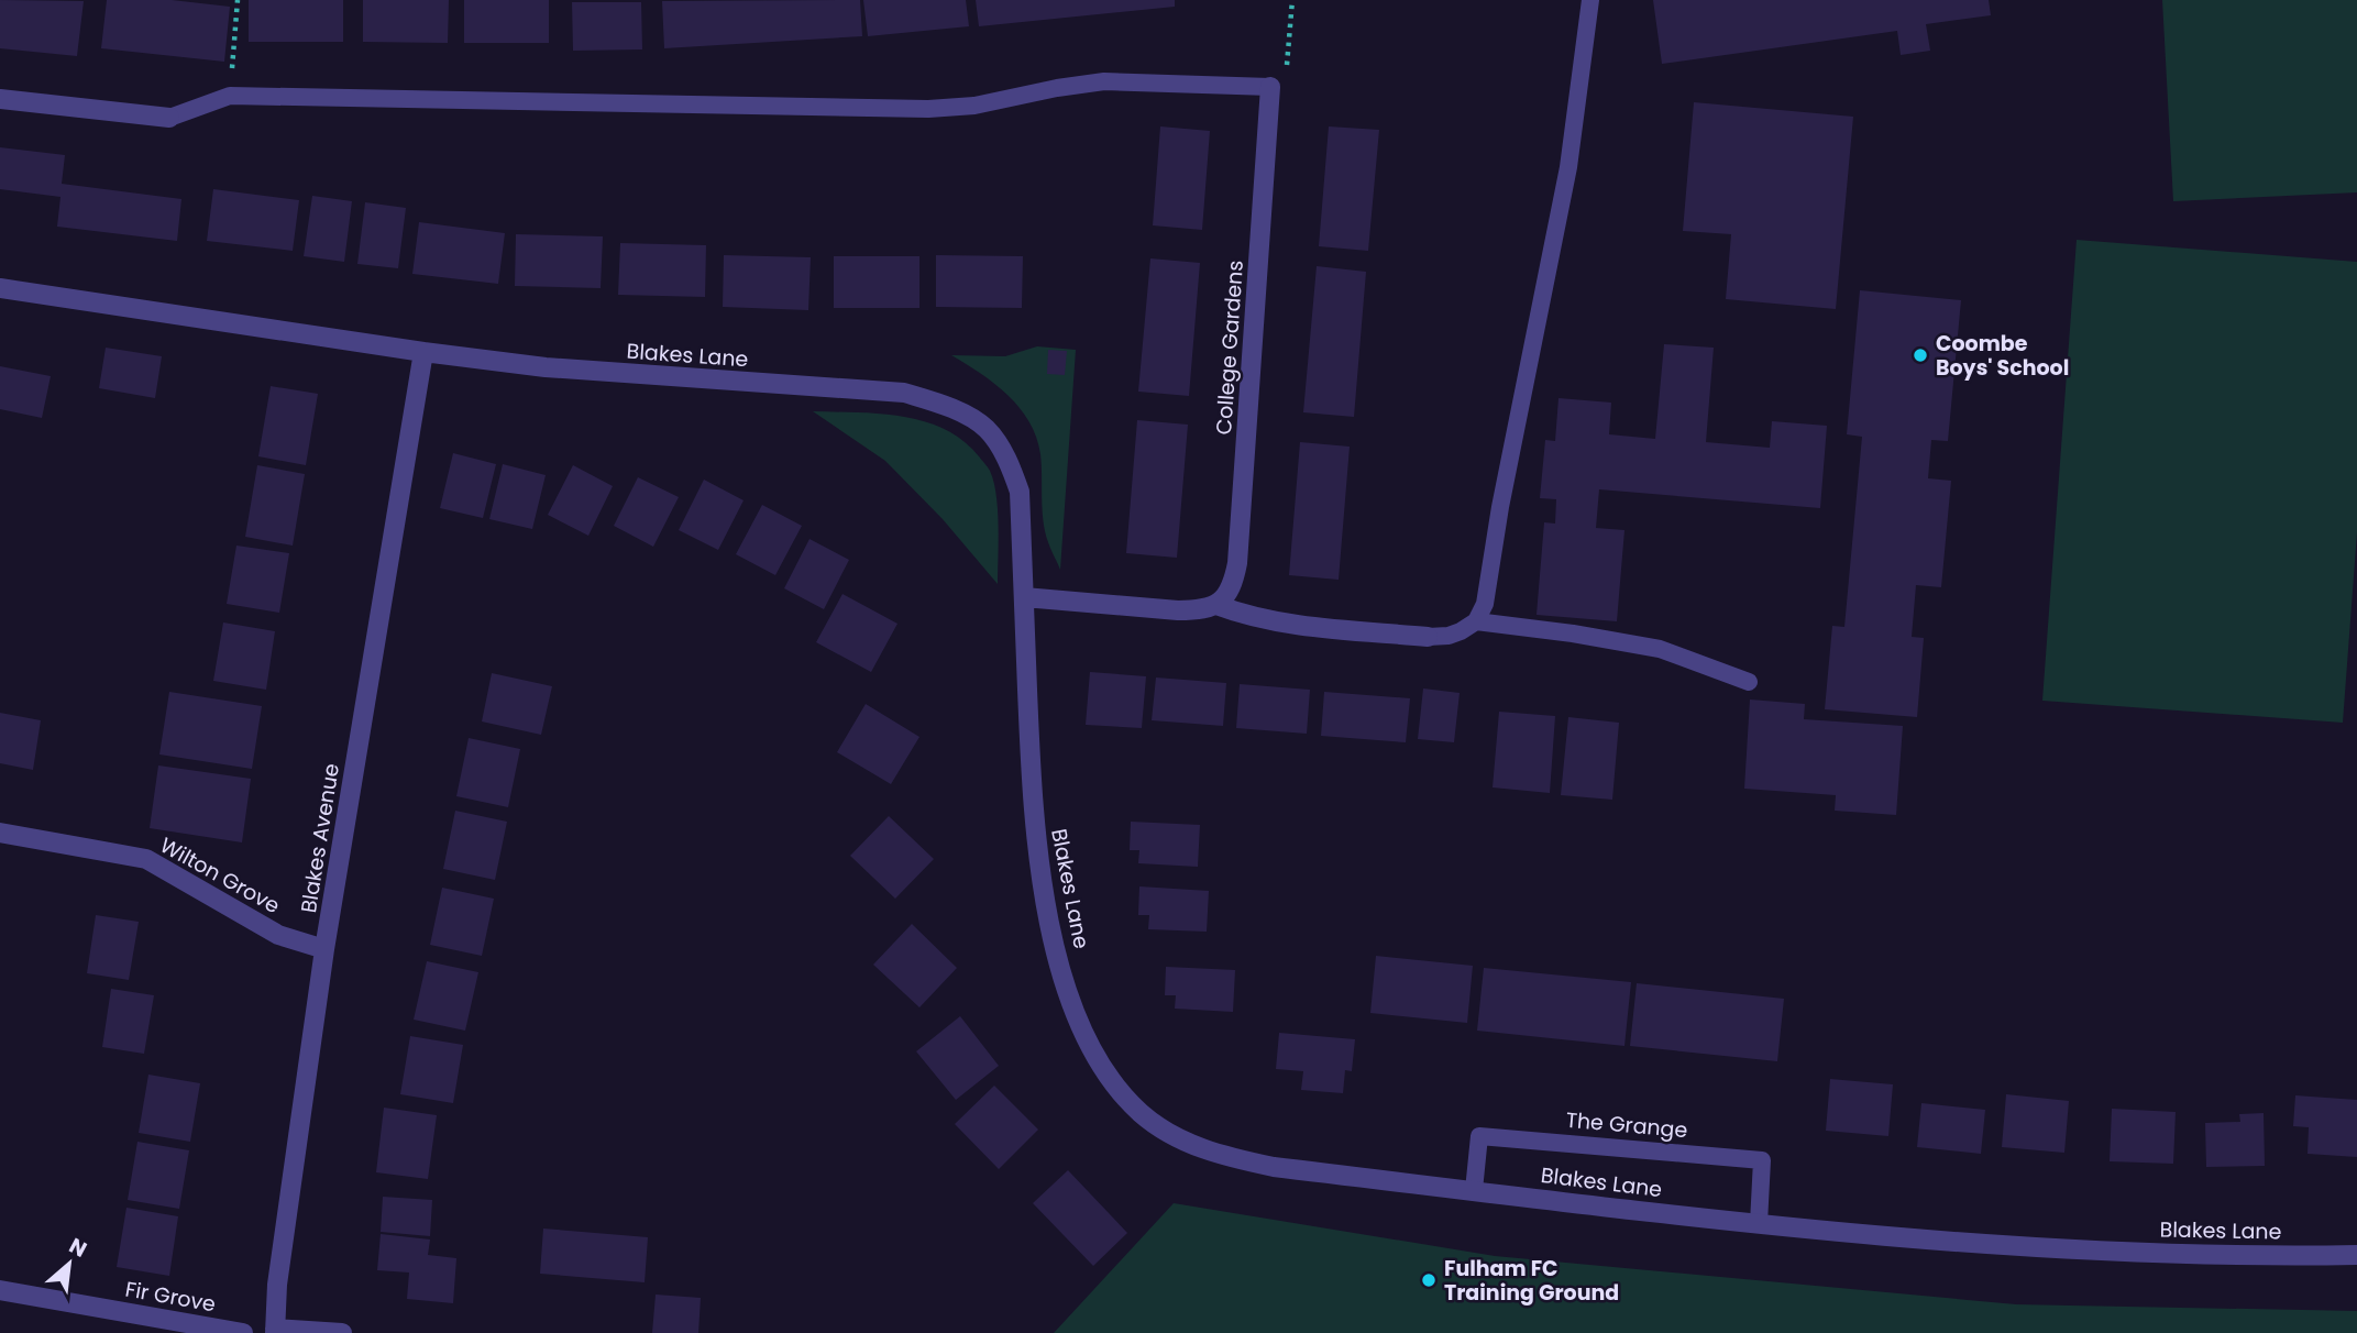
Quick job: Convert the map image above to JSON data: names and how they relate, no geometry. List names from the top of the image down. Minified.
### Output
{"streets":{"street":["College Gardens","Blakes Lane","Blakes Avenue","Wilton Grove","Fir Grove"],"lane":["The Grange"]},"crossings":[["Blakes Lane","Blakes Avenue"],["Blakes Lane","The Grange"],["Blakes Avenue","Wilton Grove"]],"places":["Coombe Boys' School","Fulham FC Training Ground"],"north":"top right"}
